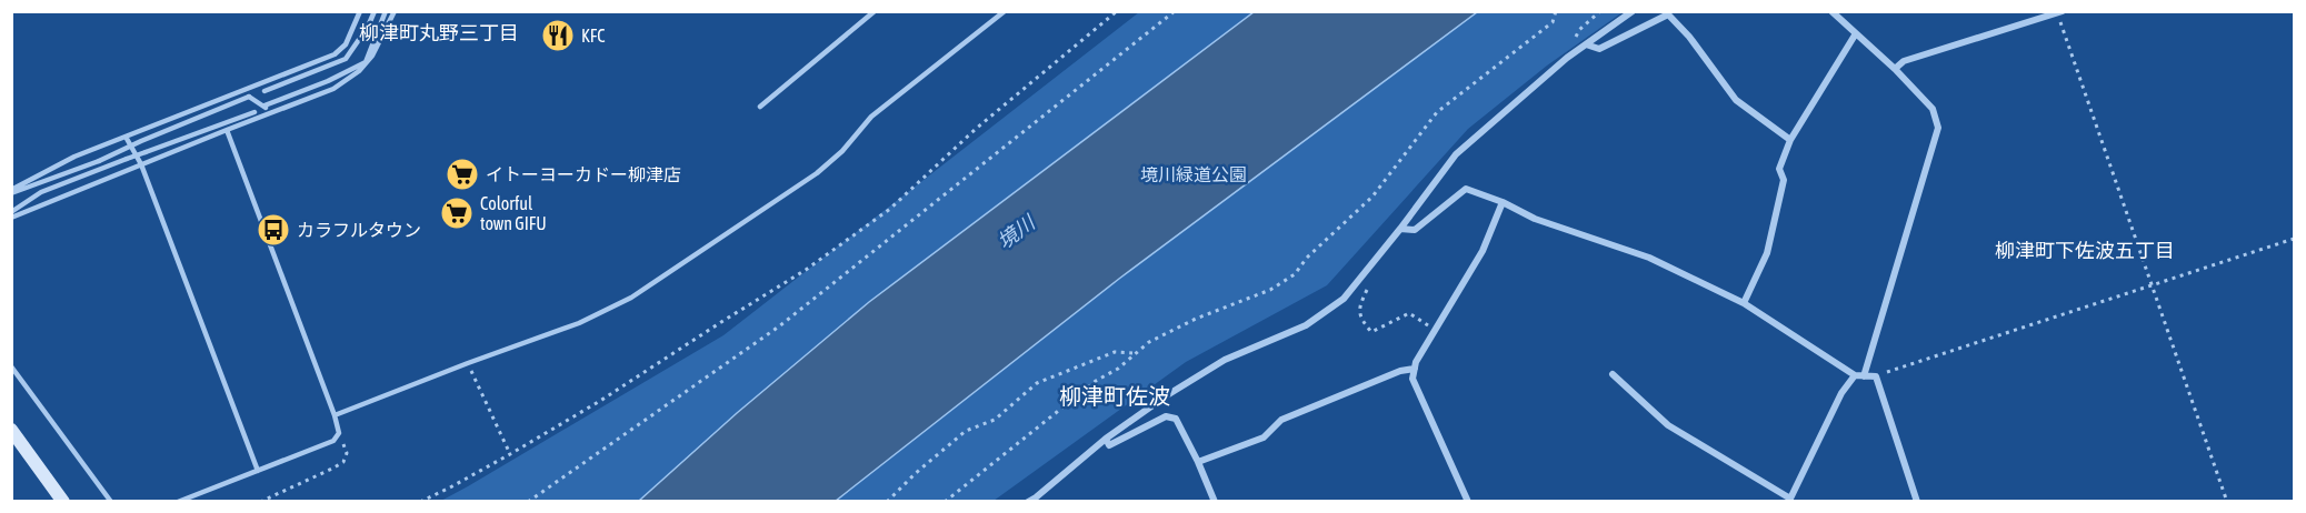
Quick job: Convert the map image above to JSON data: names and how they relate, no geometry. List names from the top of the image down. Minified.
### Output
{"districts":["柳津町丸野三丁目","柳津町下佐波五丁目","柳津町佐波"],"water":["境川"],"parks":["境川緑道公園"],"places":{"restaurant":["KFC"],"supermarket":["イトーヨーカドー柳津店","Colorful town GIFU"],"bus stop":["カラフルタウン"]}}
